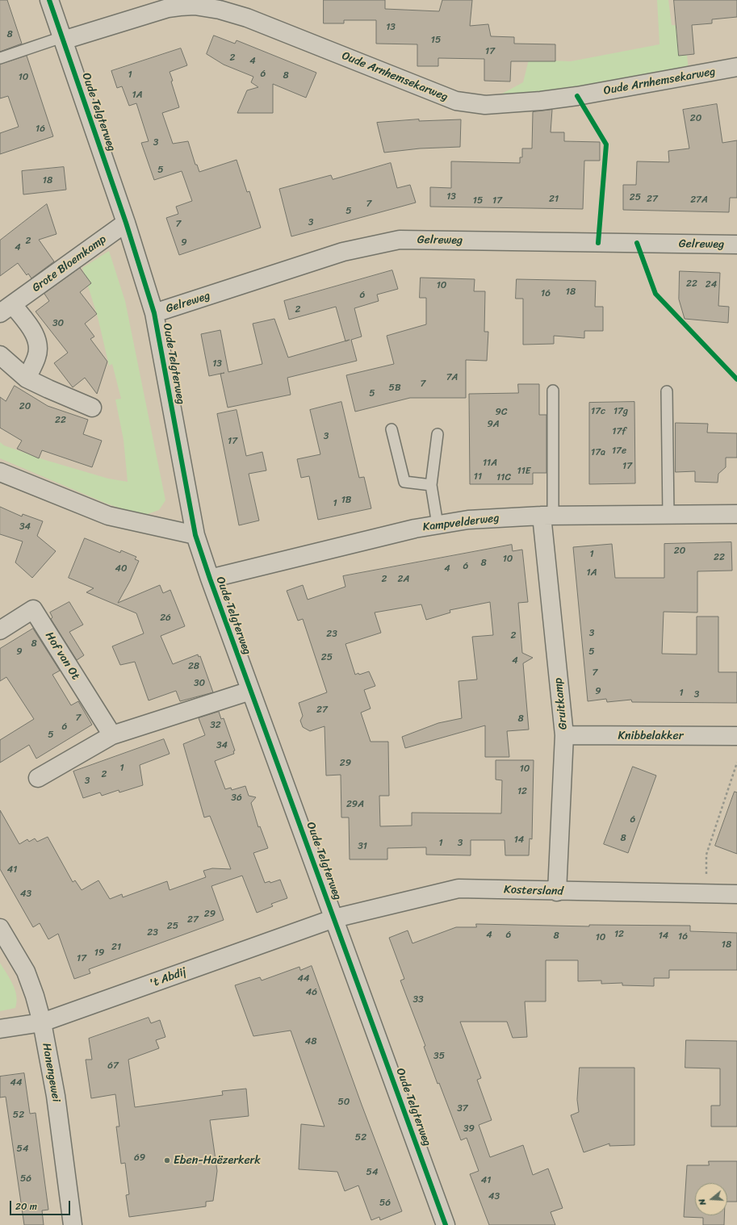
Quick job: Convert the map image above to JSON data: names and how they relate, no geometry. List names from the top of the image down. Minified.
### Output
{"streets":{"street":["Oude Arnhemsekarweg","Oude Telgterweg","Gelreweg","Grote Bloemkamp","Kampvelderweg","Hof van Ot","Gruitkamp","Knibbelakker","Kostersland","'t Abdij","Hanengewei"]},"crossings":[["Oude Arnhemsekarweg","Oude Telgterweg"],["Oude Telgterweg","Gelreweg"],["Oude Telgterweg","Grote Bloemkamp"],["Oude Telgterweg","Kampvelderweg"],["Oude Telgterweg","Kostersland"],["Oude Telgterweg","'t Abdij"],["Kampvelderweg","Gruitkamp"],["Gruitkamp","Knibbelakker"],["Gruitkamp","Kostersland"],["Kostersland","'t Abdij"],["'t Abdij","Hanengewei"]],"places":["Eben-Haëzerkerk"],"house_numbers":["13","8","15","17","2","4","6","1","8","10","1A","20","16","3","5","18","13","25","21","27","27A","15","17","7","5","3","7","2","9","4","22","24","10","18","16","6","2","30","13","7A","7","5B","5","20","17c","17g","9C","22","9A","17f","3","17","17e","17a","11A","17","11E","11","11C","1B","1","34","20","1","22","10","8","6","40","4","1A","2","2A","26","3","23","2","8","9","5","25","4","28","7","30","9","1","3","27","7","8","32","6","5","34","29","1","10","2","3","12","36","29A","6","8","14","1","3","31","41","43","29","27","25","23","12","4","6","8","14","16","10","18","21","19","17","44","46","33","48","35","67","44","50","37","52","39","52","54","69","54","56","41","43","56"],"scale_bar":"20 m","north":"left"}
